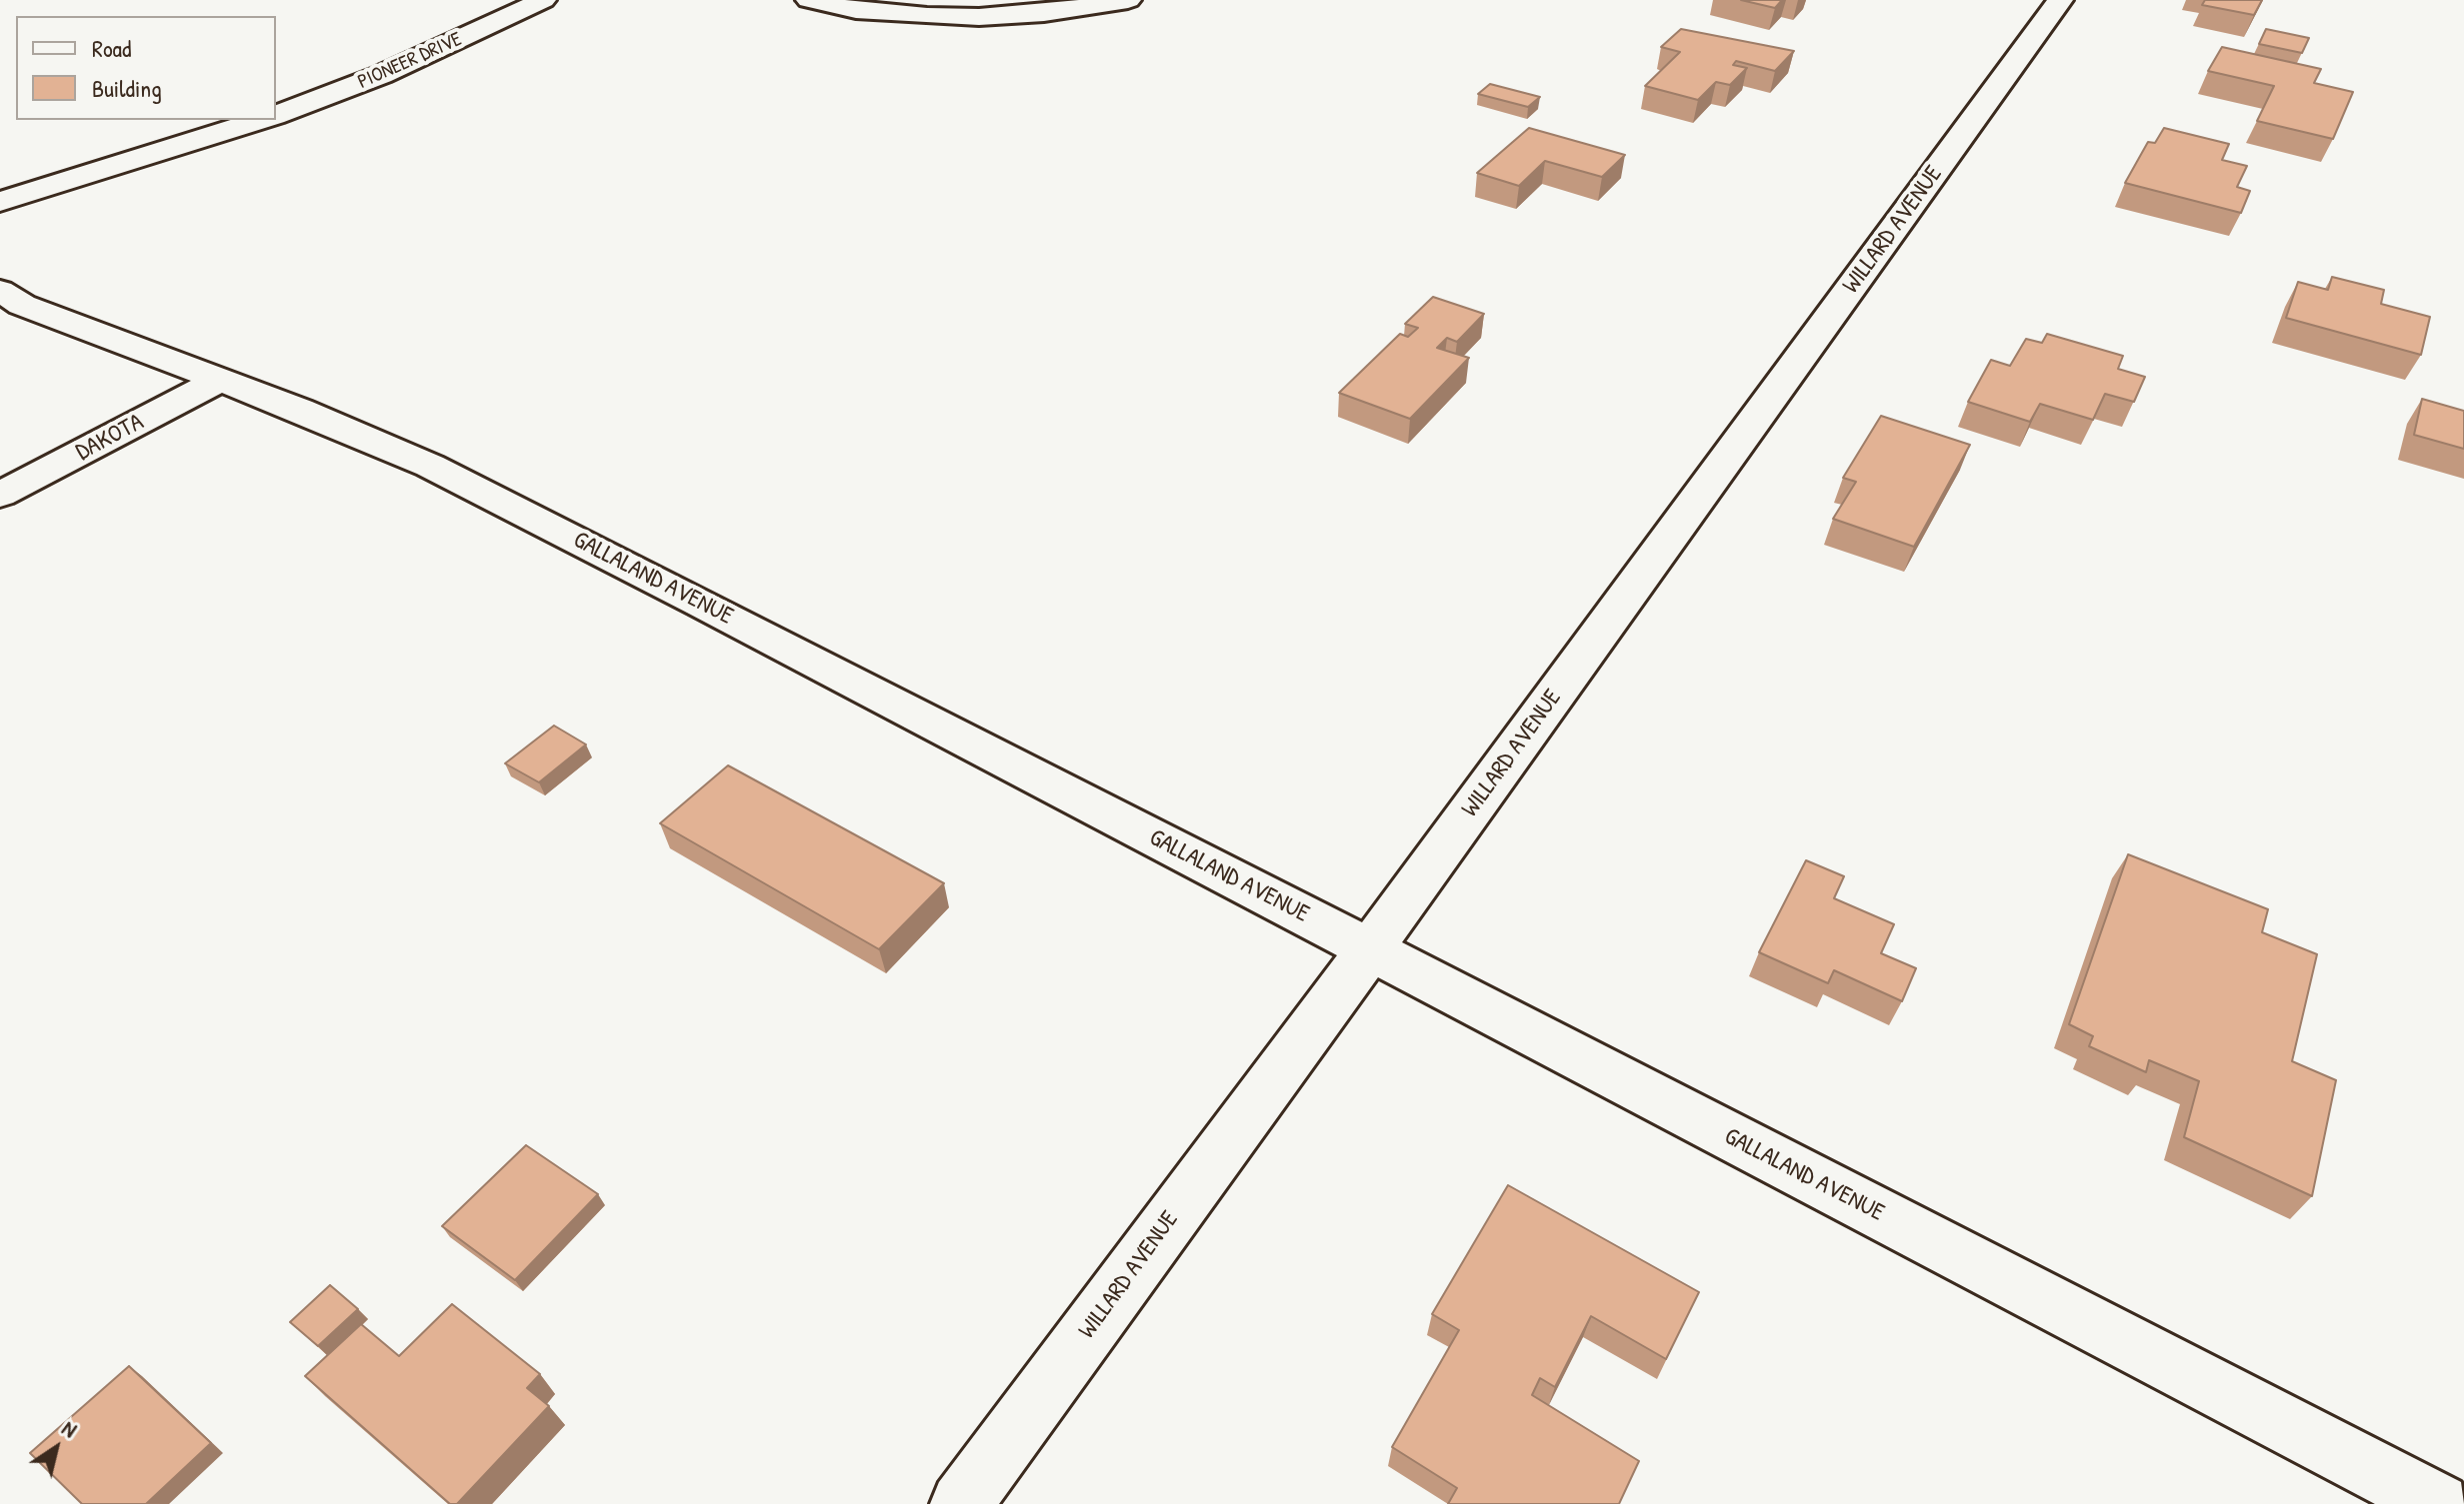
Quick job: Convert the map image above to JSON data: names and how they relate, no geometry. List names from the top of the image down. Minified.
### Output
{"streets":{"street":["PIONEER DRIVE","WILLARD AVENUE","DAKOTA","GALLALAND AVENUE"]},"crossings":[["WILLARD AVENUE","GALLALAND AVENUE"],["DAKOTA","GALLALAND AVENUE"]],"legend":["Road","Building"],"north":"top right"}
